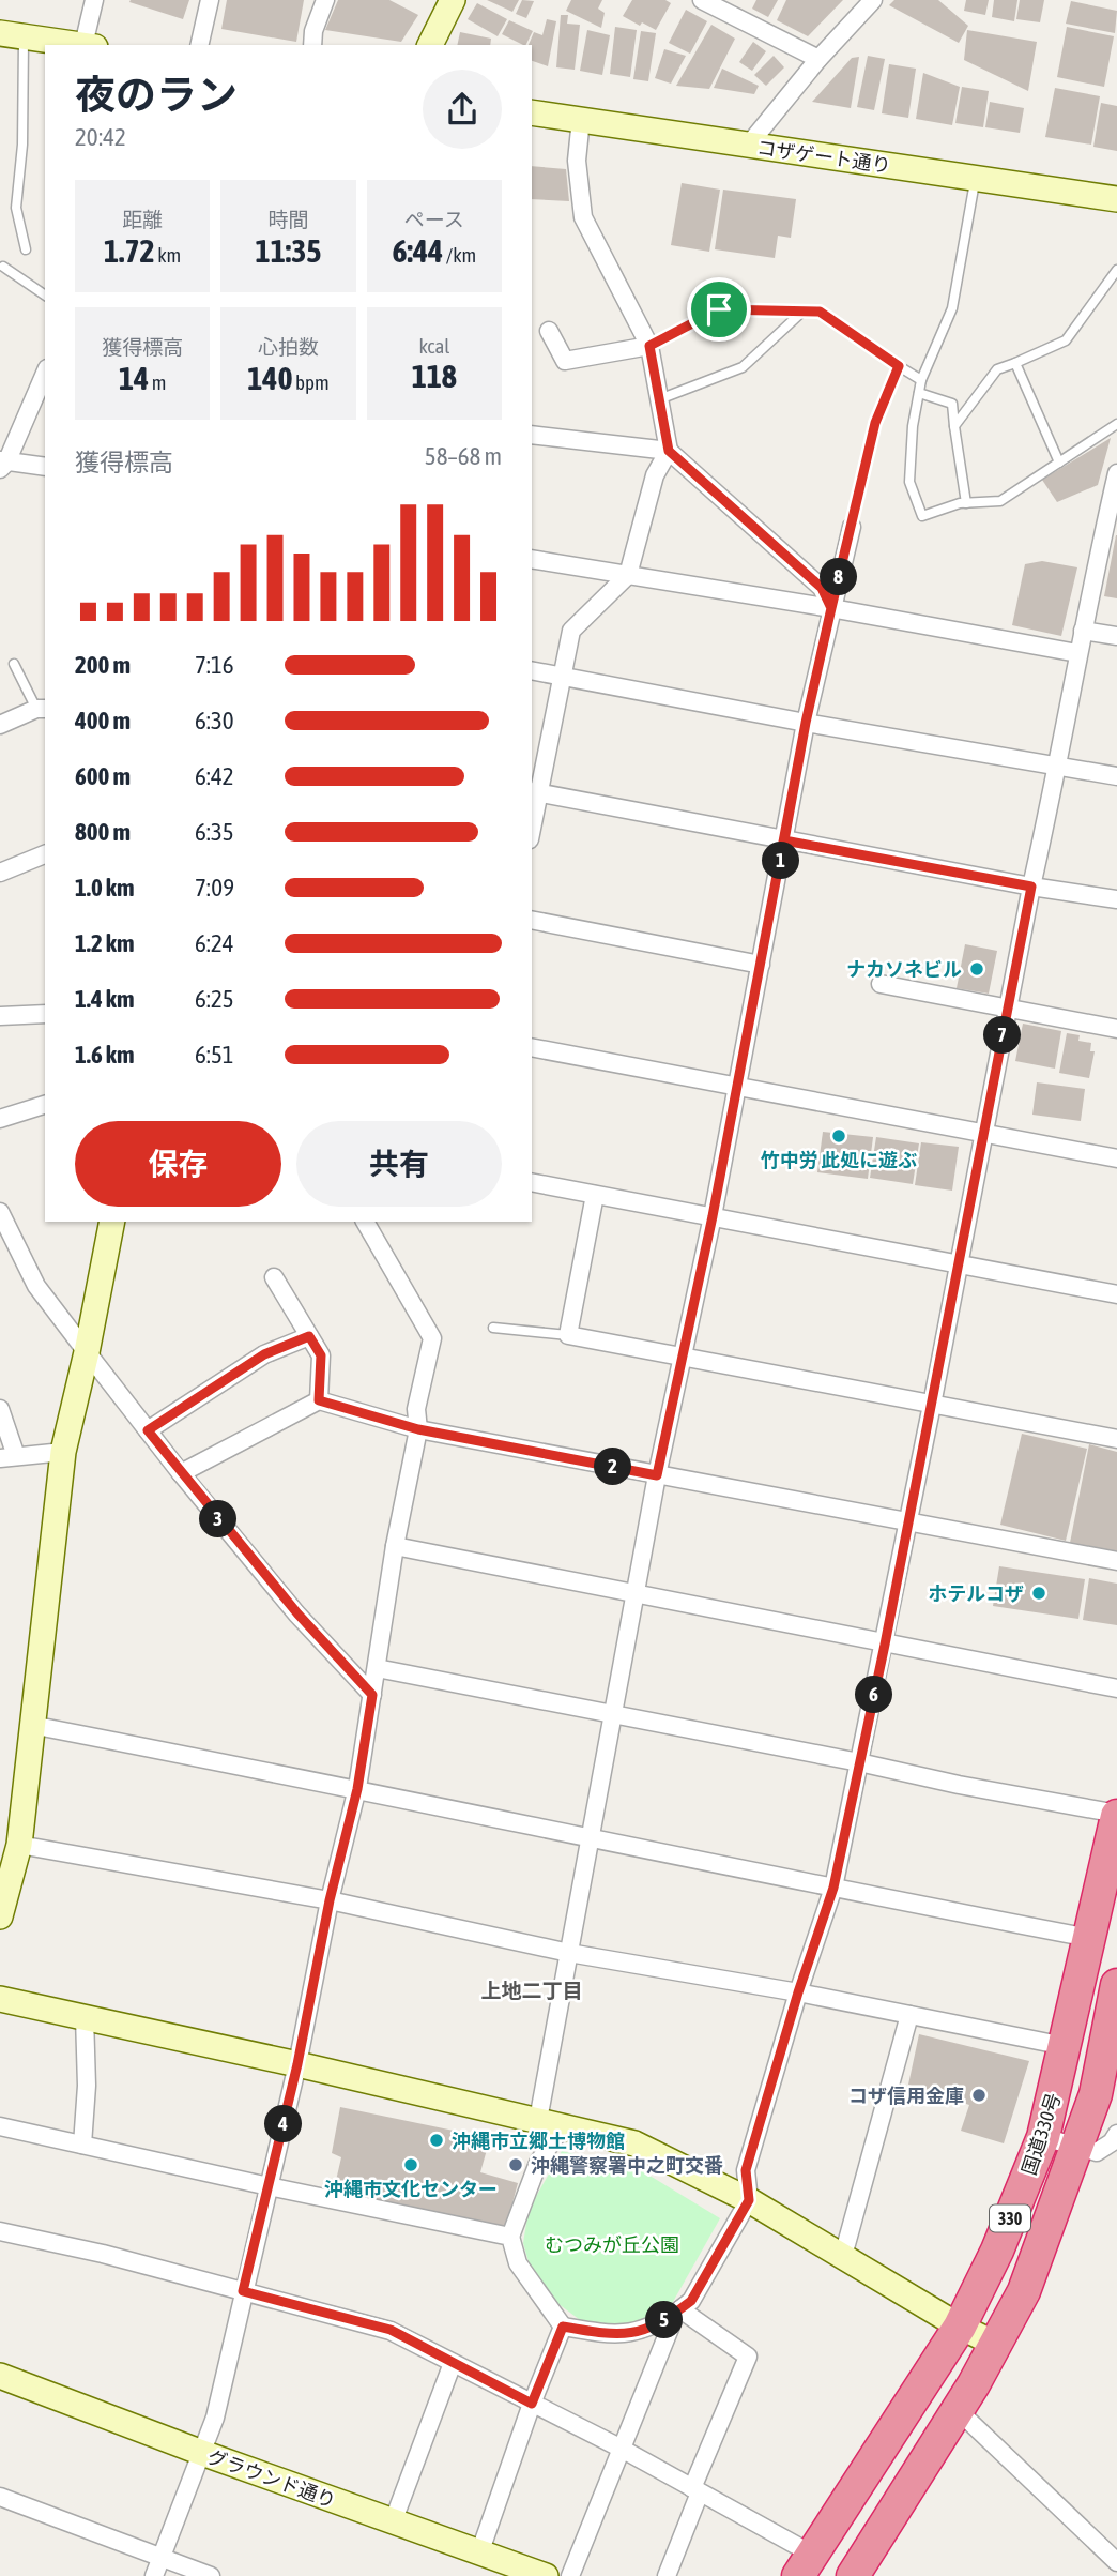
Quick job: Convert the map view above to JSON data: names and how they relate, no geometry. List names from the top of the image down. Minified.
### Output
{"streets":{"highway":["国道330号","330"],"street":["コザゲート通り","グラウンド通り"]},"districts":["上地二丁目"],"parks":["むつみが丘公園"],"places":["ナカソネビル","竹中労 此処に遊ぶ","ホテルコザ","コザ信用金庫","沖縄市立郷土博物館","沖縄市文化センター","沖縄警察署中之町交番"],"page":{"heading":["夜のラン","20:42"],"stats":[["距離","1.72 km"],["時間","11:35"],["ペース","6:44 /km"],["獲得標高","14 m"],["心拍数","140 bpm"],["kcal","118"]],"chart":["獲得標高","58–68 m"],"pins":["8","1","7","2","3","6","4","5"],"list":[{"name":"200 m","note":"7:16"},{"name":"400 m","note":"6:30"},{"name":"600 m","note":"6:42"},{"name":"800 m","note":"6:35"},{"name":"1.0 km","note":"7:09"},{"name":"1.2 km","note":"6:24"},{"name":"1.4 km","note":"6:25"},{"name":"1.6 km","note":"6:51"}],"buttons":["保存","共有"]}}
